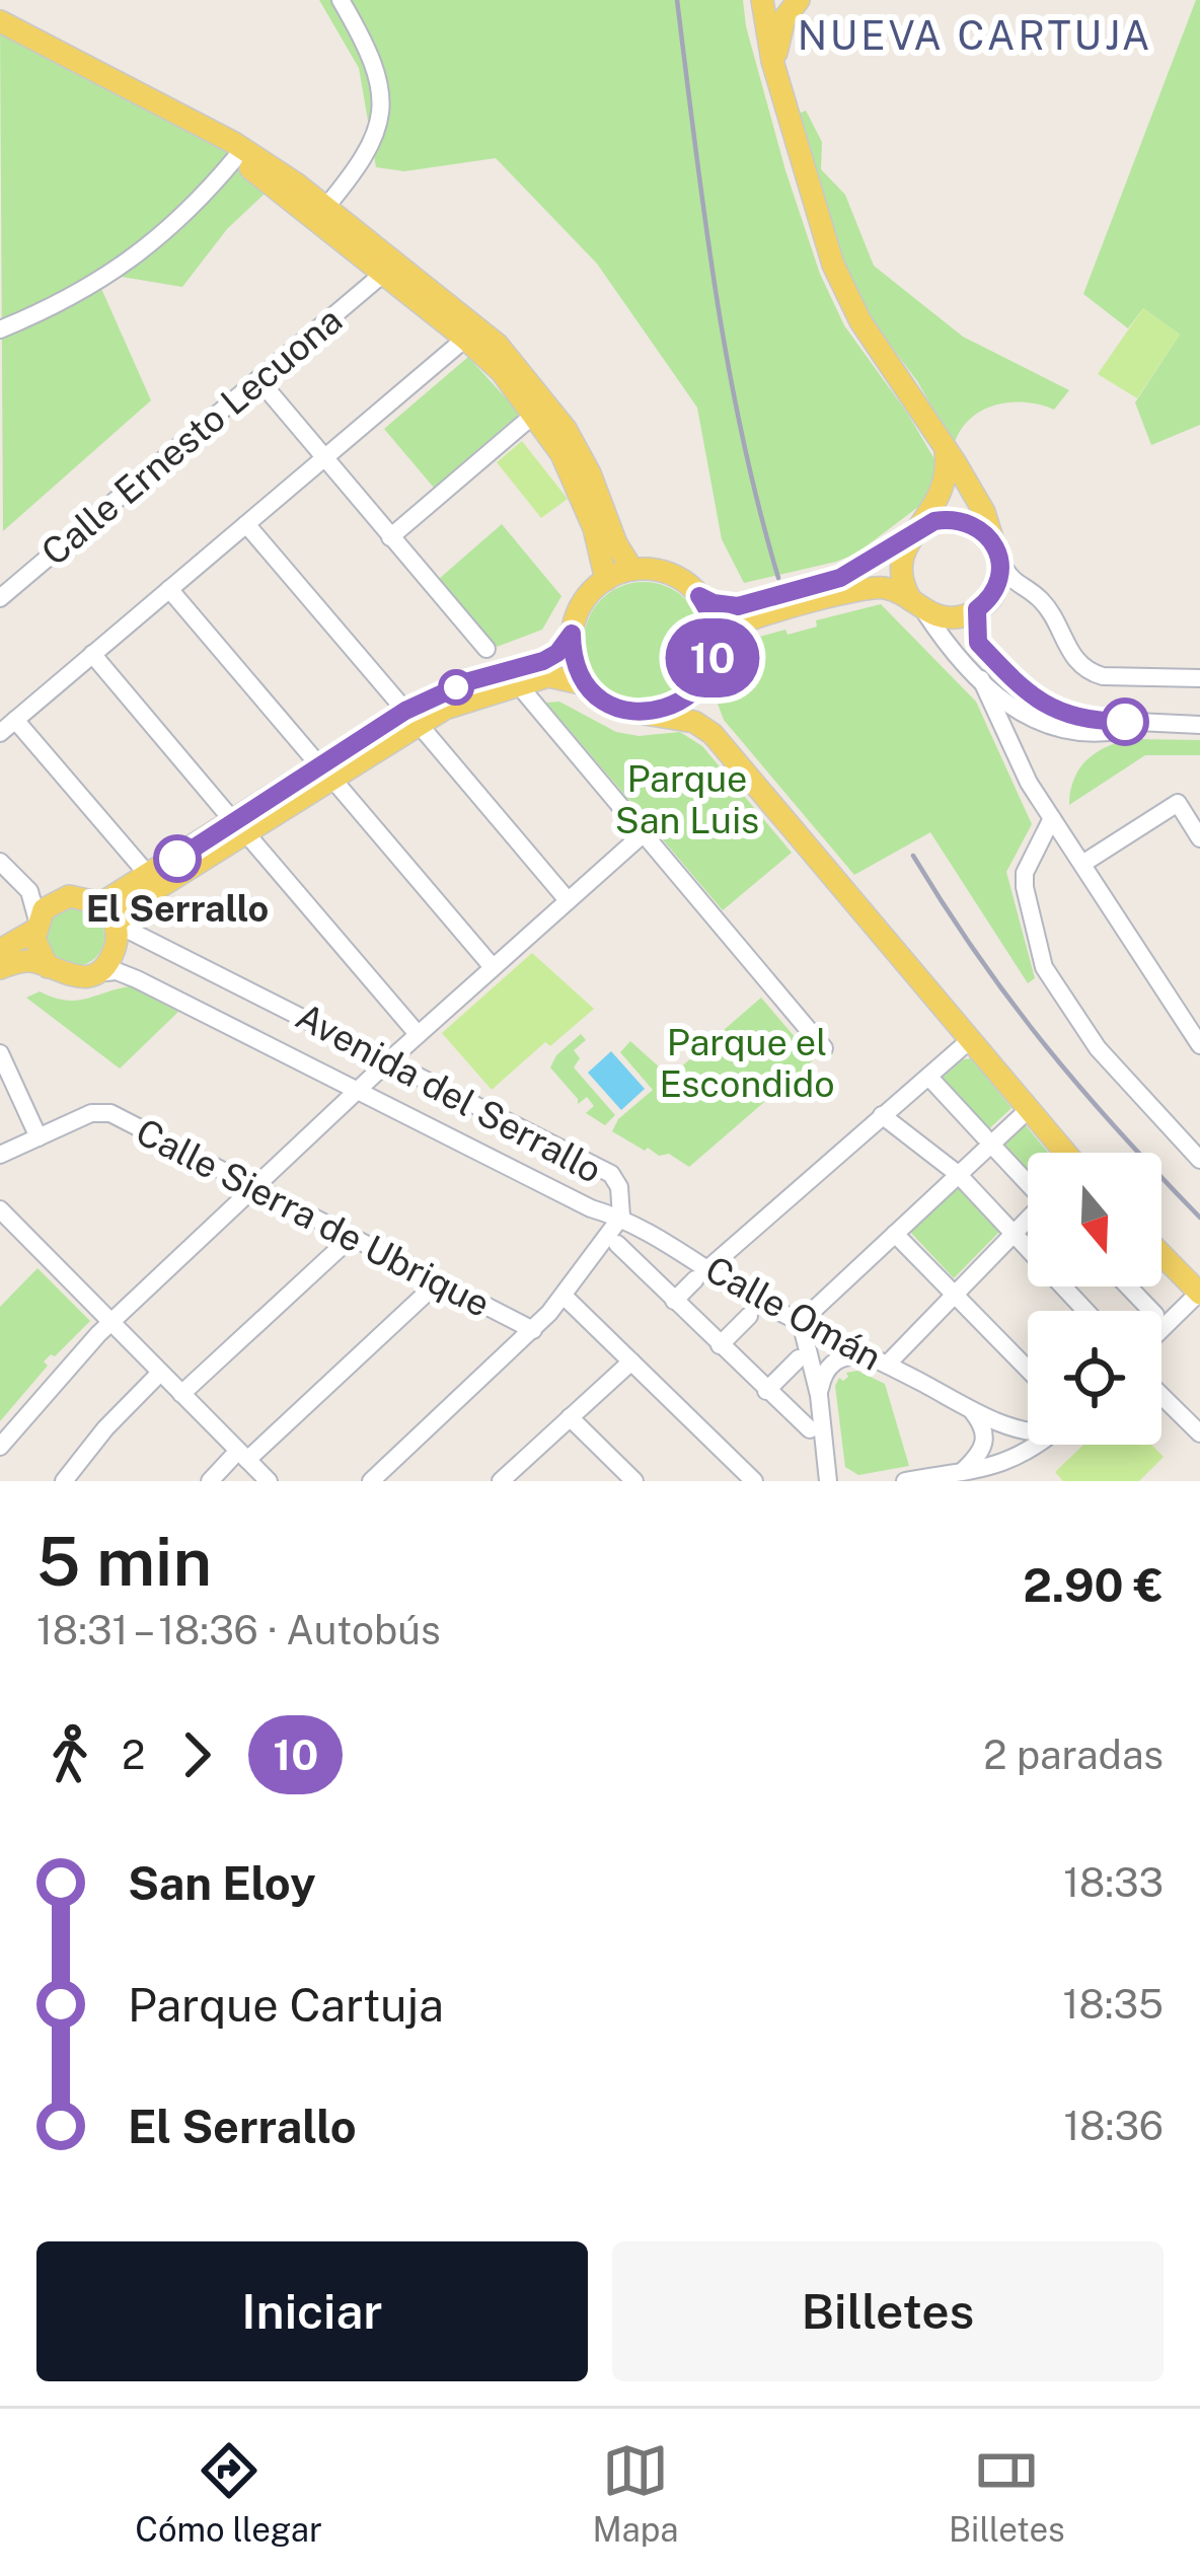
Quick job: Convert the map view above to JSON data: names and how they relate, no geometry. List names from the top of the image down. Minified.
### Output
{"streets":{"street":["Calle Ernesto Lecuona","Avenida del Serrallo","Calle Sierra de Ubrique","Calle Omán"]},"crossings":[["Avenida del Serrallo","Calle Omán"]],"districts":["NUEVA CARTUJA"],"parks":["Parque San Luis","Parque el Escondido"],"places":["El Serrallo"],"lines":["bus line 10"],"north":"bottom","page":{"on_map":"10","heading":["5 min","18:31 – 18:36 · Autobús","2.90 €"],"legs":["2","10","2 paradas"],"list":[{"name":"San Eloy","value":"18:33"},{"name":"Parque Cartuja","value":"18:35"},{"name":"El Serrallo","value":"18:36"}],"buttons":["Iniciar","Billetes"],"tabs":["Cómo llegar","Mapa","Billetes"]}}
